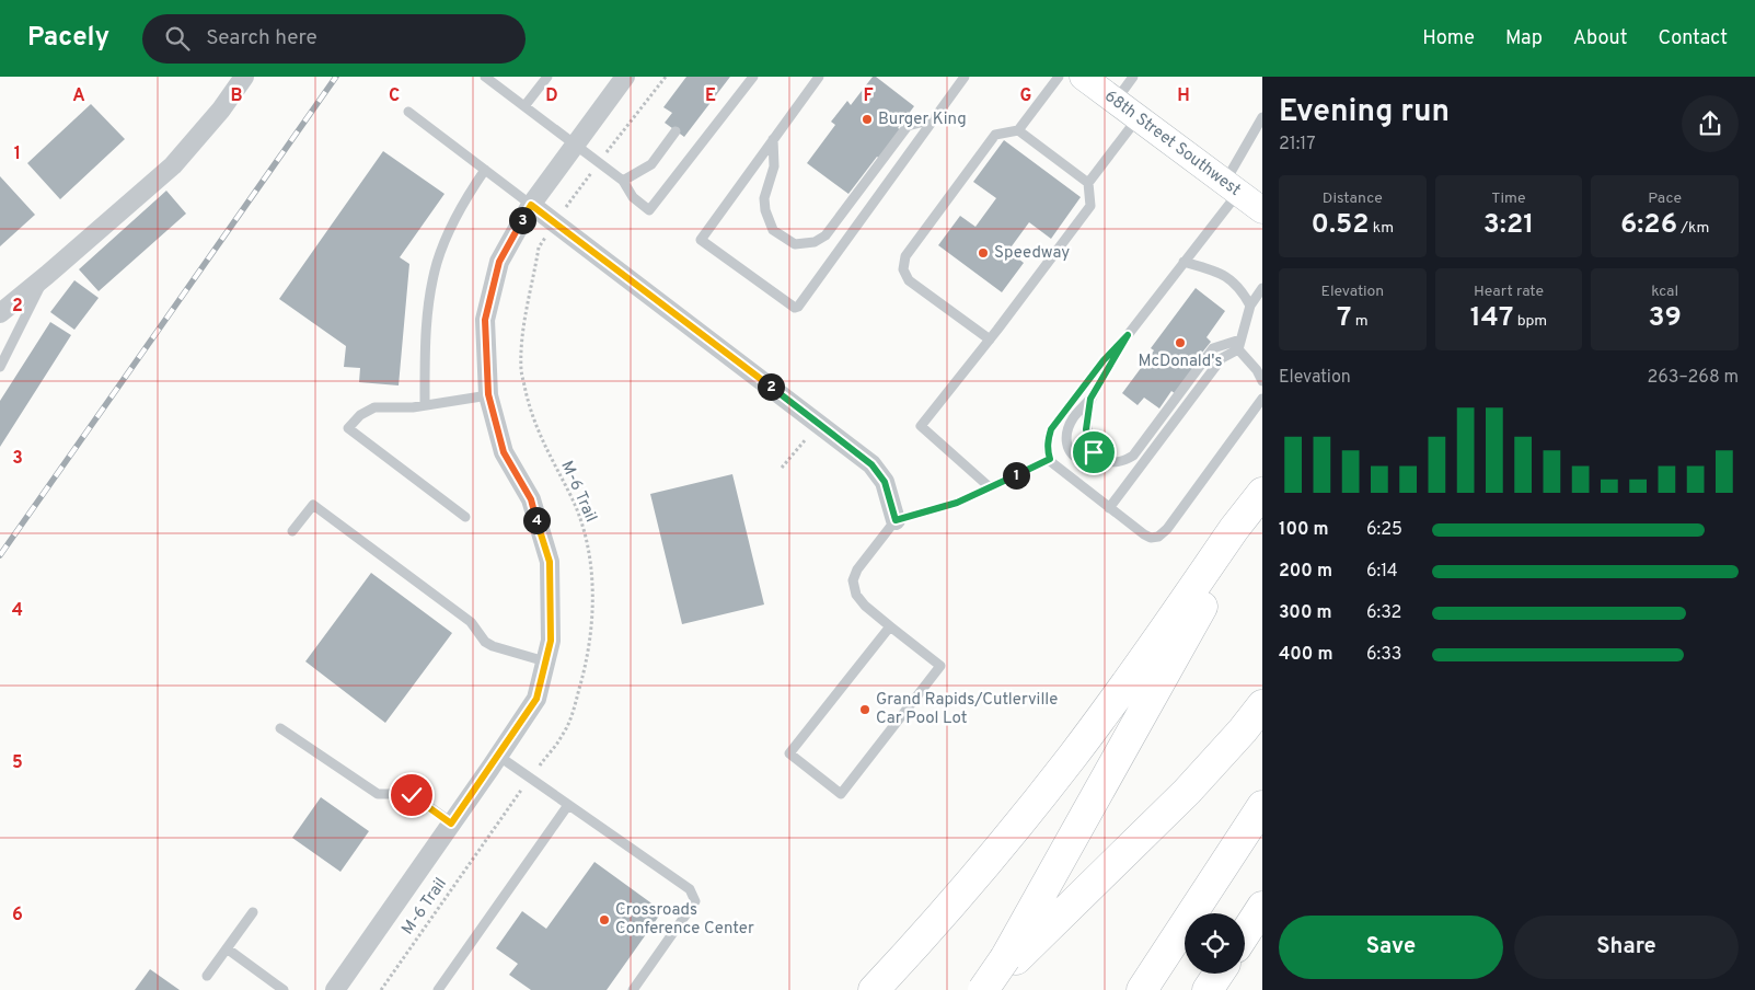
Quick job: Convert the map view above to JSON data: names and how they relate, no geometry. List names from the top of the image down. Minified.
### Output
{"streets":{"main road":["68th Street Southwest"],"path":["M-6 Trail"]},"places":["Burger King","Speedway","McDonald's","Grand Rapids/Cutlerville Car Pool Lot","Crossroads Conference Center"],"page":{"header":"Pacely","search":"Search here","nav":["Home","Map","About","Contact"],"heading":["Evening run","21:17"],"stats":[["Distance","0.52 km"],["Time","3:21"],["Pace","6:26 /km"],["Elevation","7 m"],["Heart rate","147 bpm"],["kcal","39"]],"pins":["3","2","1","4"],"chart":["Elevation","263–268 m"],"list":[{"name":"100 m","note":"6:25"},{"name":"200 m","note":"6:14"},{"name":"300 m","note":"6:32"},{"name":"400 m","note":"6:33"}],"buttons":["Save","Share"]},"grid":{"columns":["A","B","C","D","E","F","G","H"],"rows":["1","2","3","4","5","6"]}}
